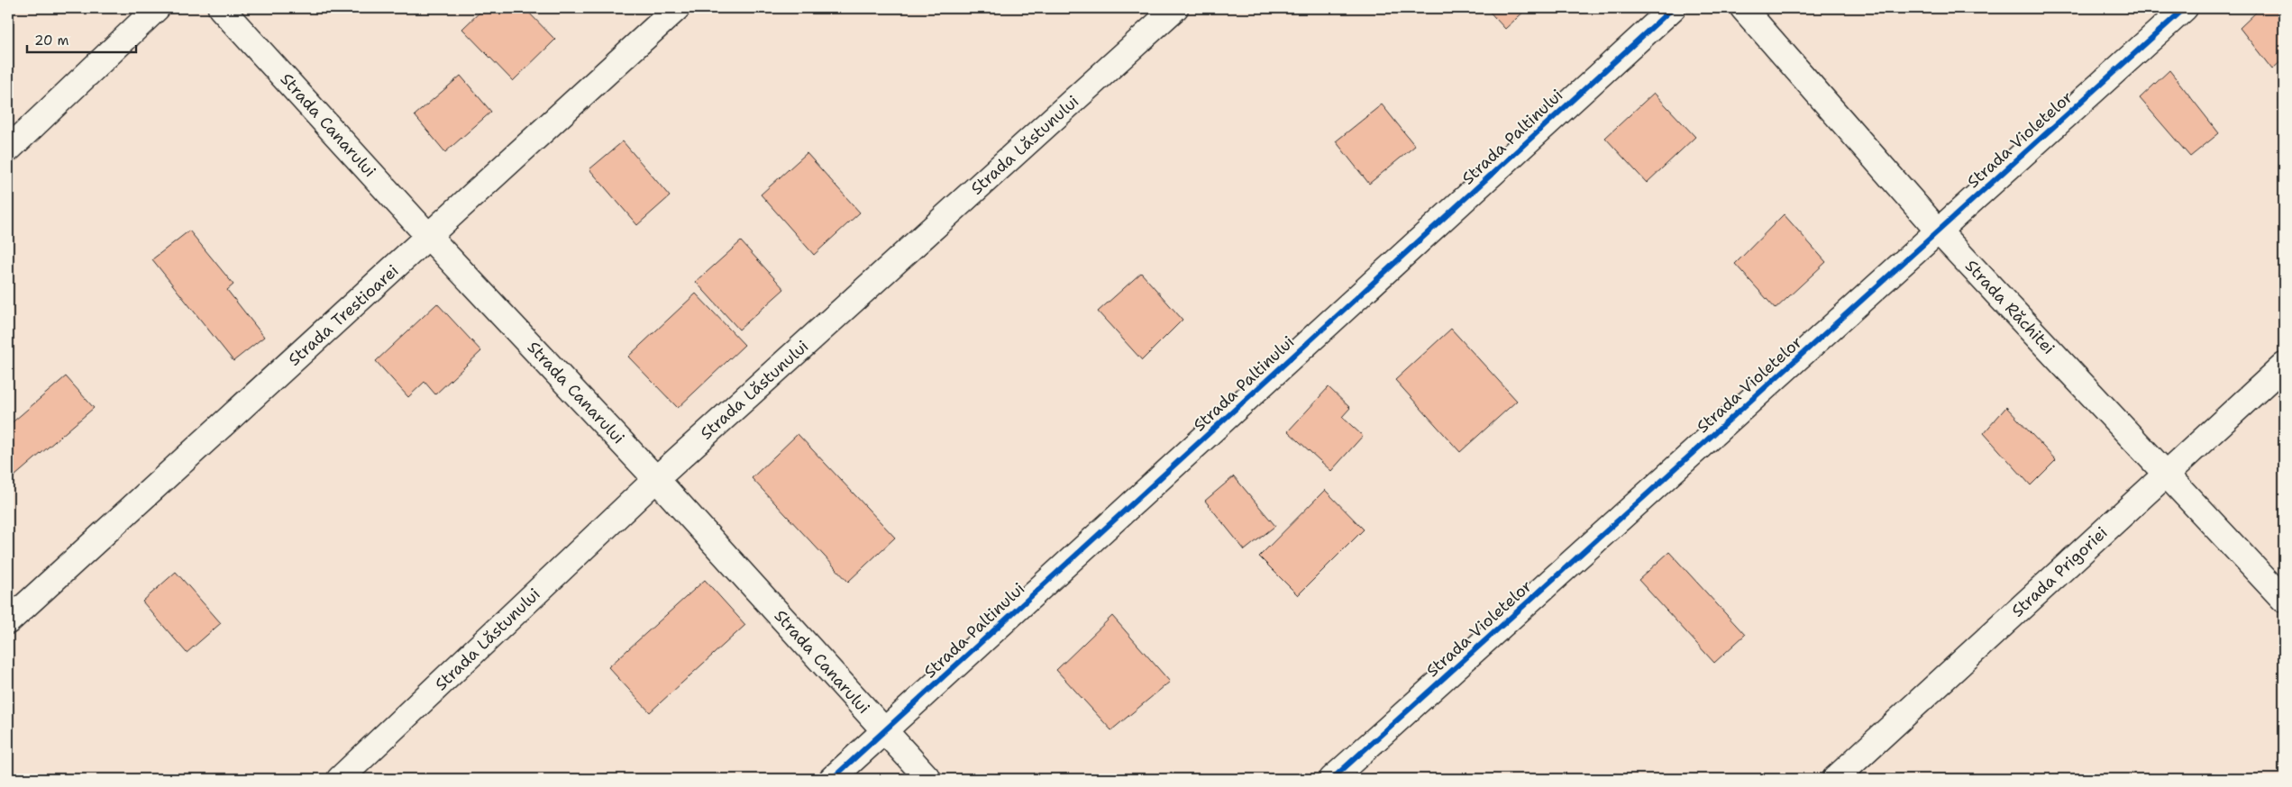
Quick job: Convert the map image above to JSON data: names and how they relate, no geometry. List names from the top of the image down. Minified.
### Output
{"streets":{"street":["Strada Canarului","Strada Paltinului","Strada Violetelor","Strada Lăstunului","Strada Răchitei","Strada Trestioarei","Strada Prigoriei"]},"crossings":[["Strada Canarului","Strada Paltinului"],["Strada Canarului","Strada Lăstunului"],["Strada Canarului","Strada Trestioarei"],["Strada Violetelor","Strada Răchitei"],["Strada Răchitei","Strada Prigoriei"]],"scale_bar":"20 m"}
